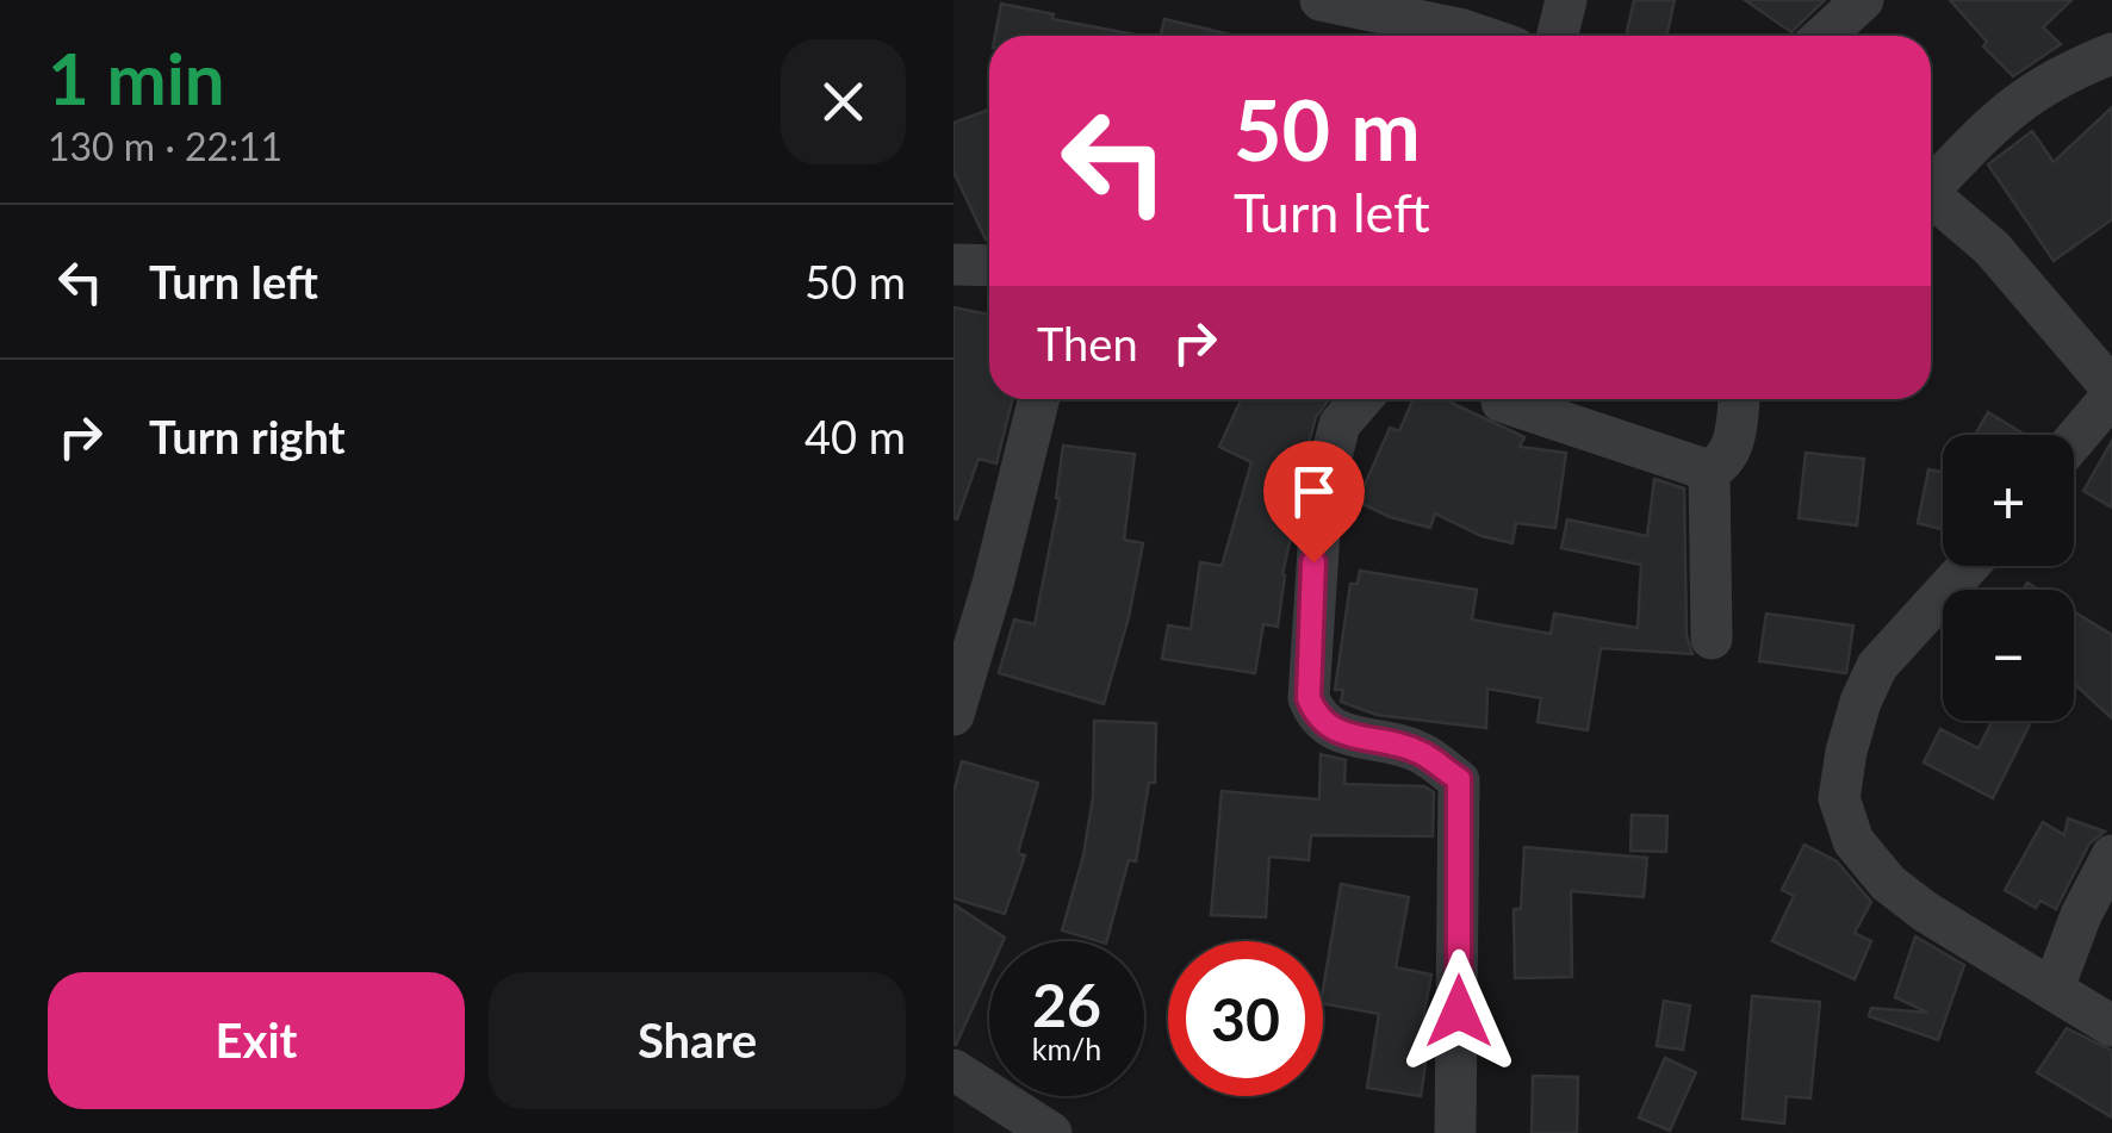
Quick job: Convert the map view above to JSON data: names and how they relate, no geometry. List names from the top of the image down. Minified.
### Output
{"page":{"heading":["1 min","130 m · 22:11"],"turn":["50 m","Turn left"],"list":[{"name":"Turn left","value":"50 m"},{"name":"Turn right","value":"40 m"}],"then":"Then","map_buttons":["+","−"],"speed":"26 km/h","limit":"30","buttons":["Exit","Share"]}}
